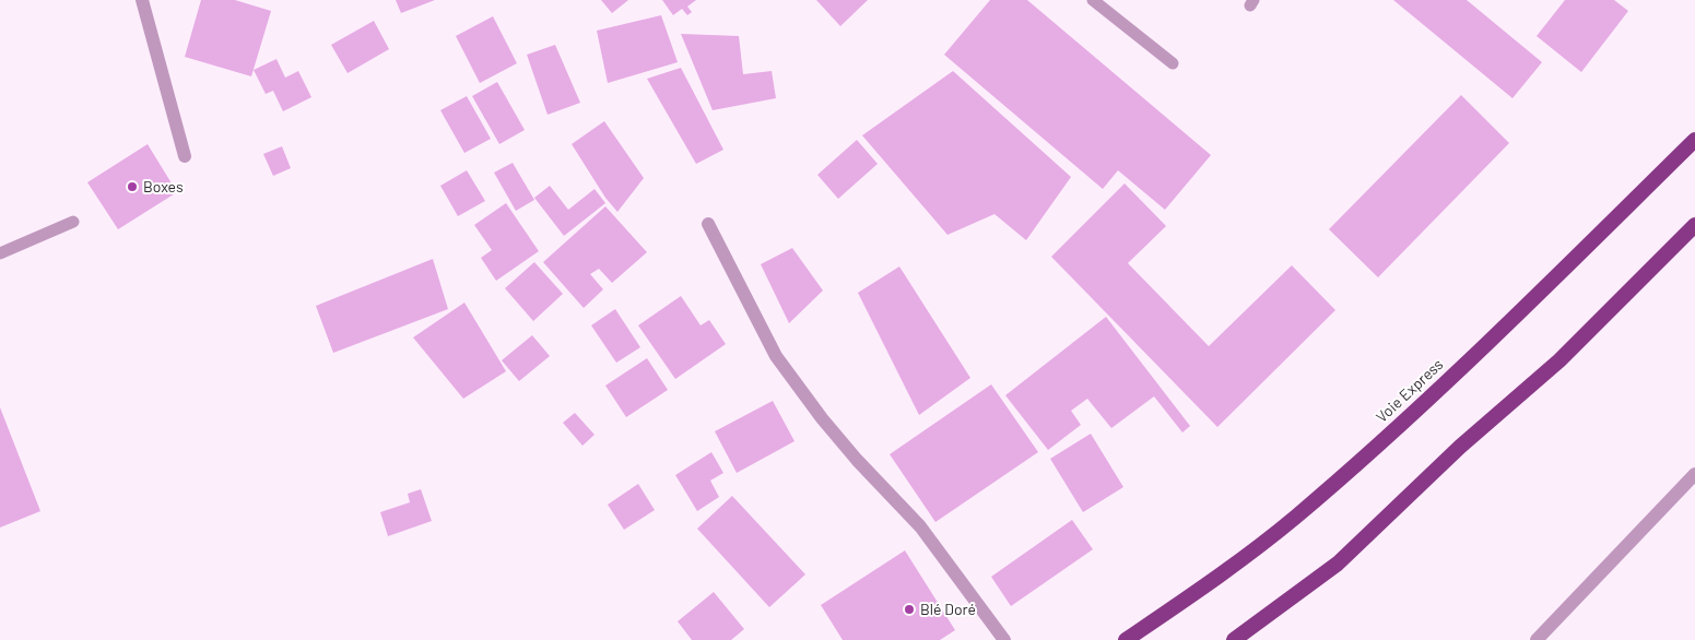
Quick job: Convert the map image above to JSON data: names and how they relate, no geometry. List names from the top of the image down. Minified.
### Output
{"streets":{"highway":["Voie Express"]},"places":["Boxes","Blé Doré"]}
